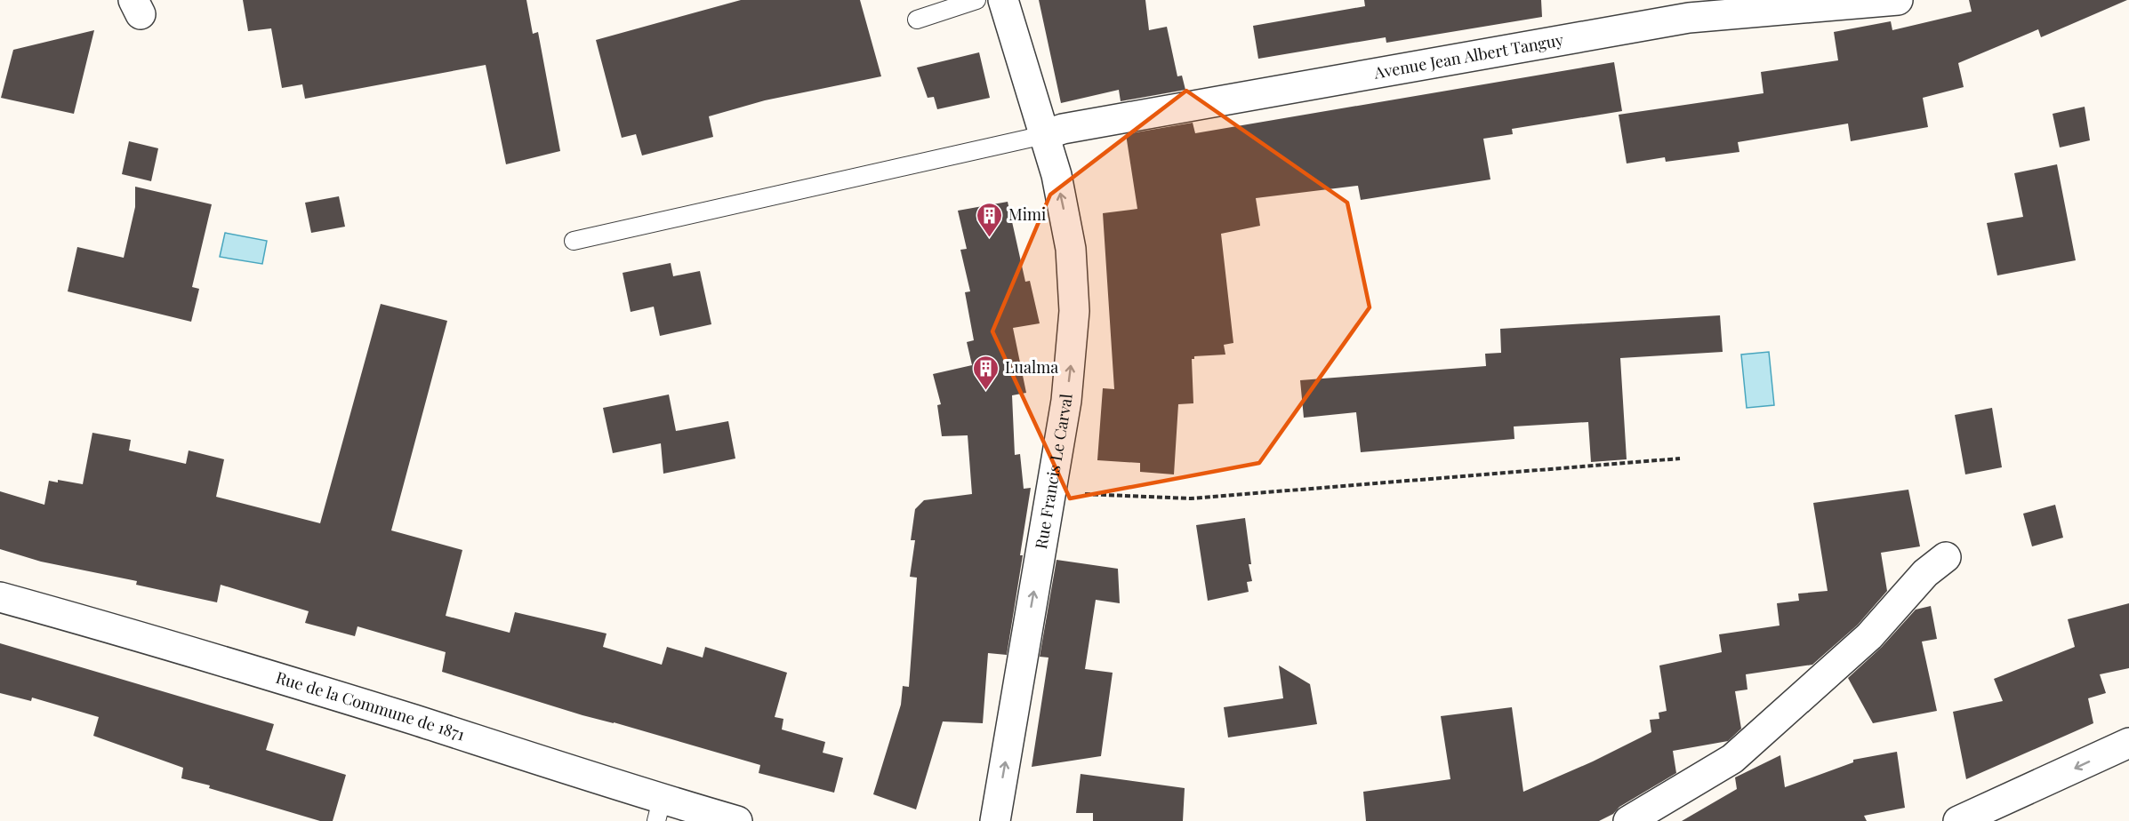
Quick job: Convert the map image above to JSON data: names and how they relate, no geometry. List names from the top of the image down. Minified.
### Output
{"streets":{"street":["Avenue Jean Albert Tanguy","Rue Francis Le Carval","Rue de la Commune de 1871"]},"crossings":[["Avenue Jean Albert Tanguy","Rue Francis Le Carval"]],"one_way":["Rue Francis Le Carval"],"places":{"building":["Mimi","Lualma"]}}
